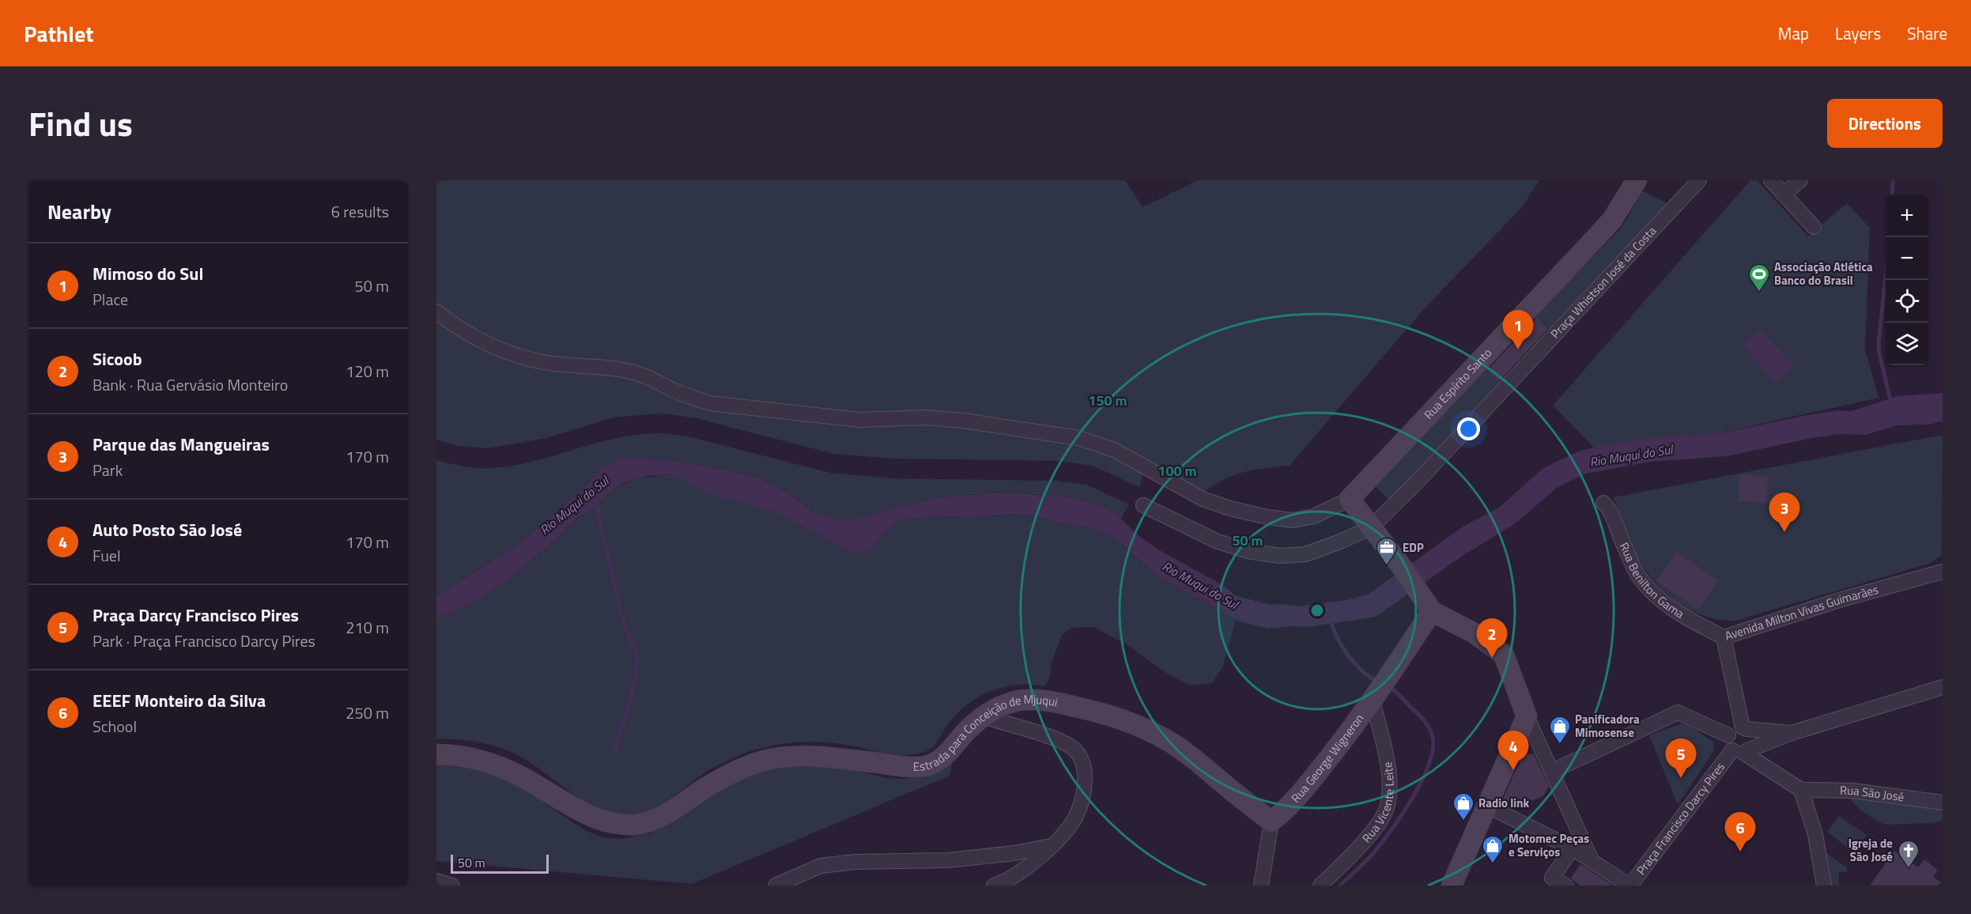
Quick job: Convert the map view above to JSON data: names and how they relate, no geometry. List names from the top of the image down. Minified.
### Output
{"streets":{"main road":["Rua Espírito Santo","Estrada para Conceição de Mjuqui","Rua George Wigneron"],"street":["Praça Whistson José da Costa","Rua Benilton Gama","Avenida Milton Vivas Guimarães","Rua São José","Rua Vicente Leite","Praça Francisco Darcy Pires"]},"crossings":[["Rua Benilton Gama","Avenida Milton Vivas Guimarães"],["Avenida Milton Vivas Guimarães","Praça Francisco Darcy Pires"],["Estrada para Conceição de Mjuqui","Rua George Wigneron"],["Rua George Wigneron","Rua Vicente Leite"]],"water":["Rio Muqui do Sul"],"places":{"sports":["Associação Atlética Banco do Brasil"],"office":["EDP"],"shop":["Panificadora Mimosense","Radio link","Motomec Peças e Serviços"],"church":["Igreja de São José"]},"scale_bar":"50 m","page":{"header":"Pathlet","nav":["Map","Layers","Share"],"title":"Find us","buttons":"Directions","heading":["Nearby","6 results"],"map_buttons":["+","−"],"list":[{"mark":"1","name":"Mimoso do Sul","note":"Place","value":"50 m"},{"mark":"2","name":"Sicoob","note":"Bank · Rua Gervásio Monteiro","value":"120 m"},{"mark":"3","name":"Parque das Mangueiras","note":"Park","value":"170 m"},{"mark":"4","name":"Auto Posto São José","note":"Fuel","value":"170 m"},{"mark":"5","name":"Praça Darcy Francisco Pires","note":"Park · Praça Francisco Darcy Pires","value":"210 m"},{"mark":"6","name":"EEEF Monteiro da Silva","note":"School","value":"250 m"}],"pins":["1","3","2","4","5","6"],"scale":"50 m"},"rings":["150 m","100 m","50 m"]}
